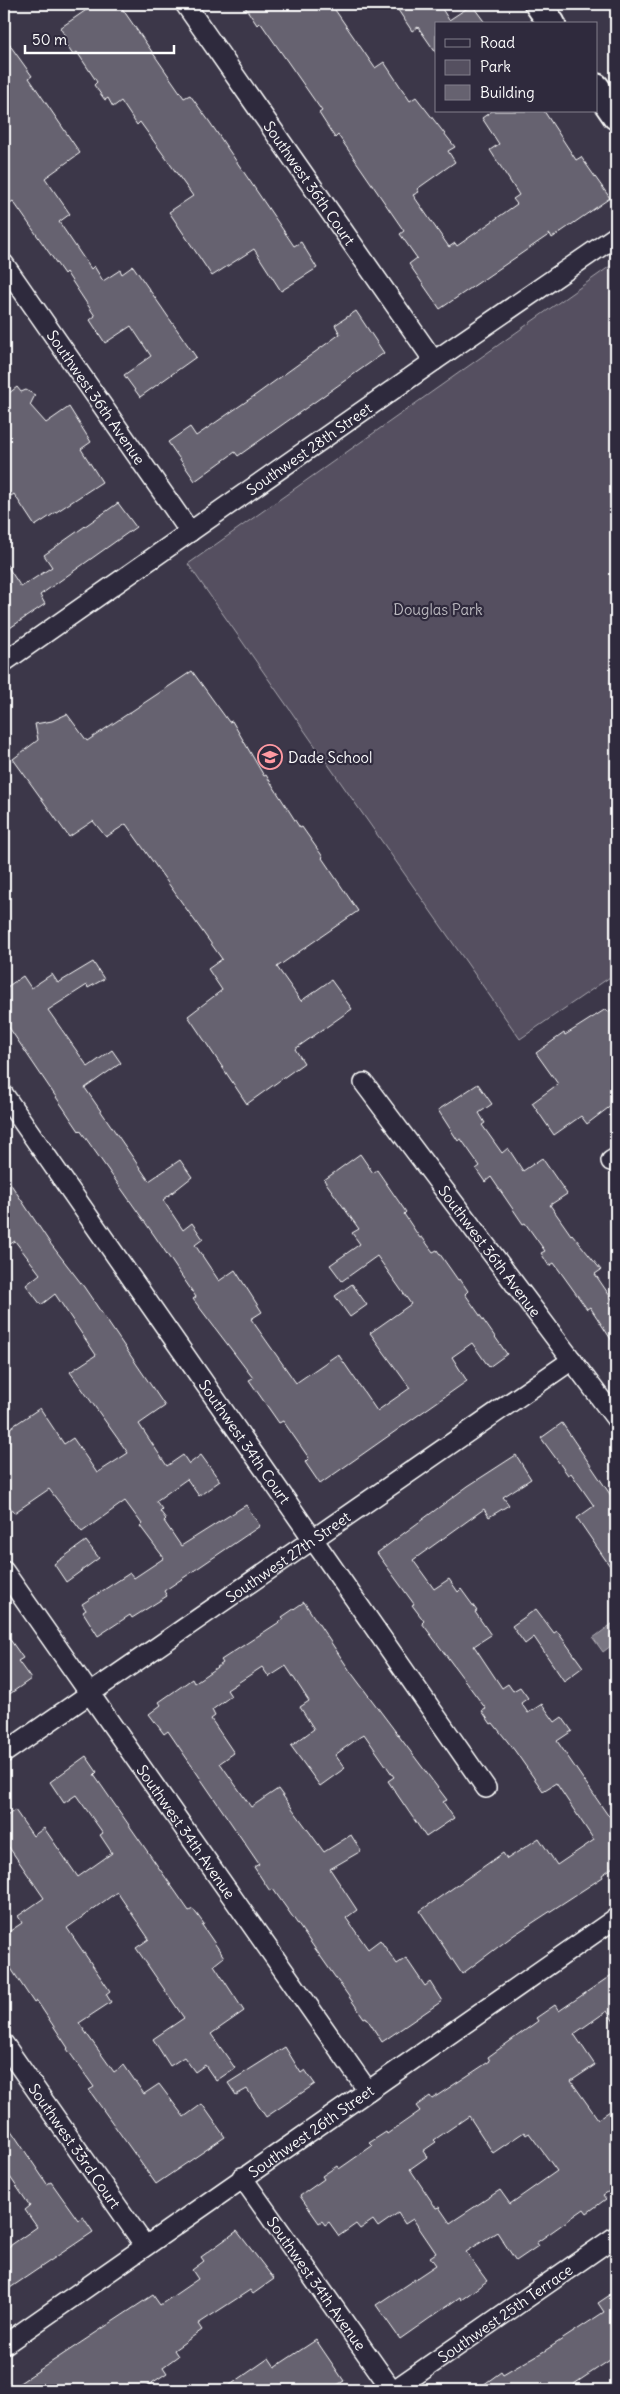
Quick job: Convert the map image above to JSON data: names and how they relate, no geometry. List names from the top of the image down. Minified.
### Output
{"streets":{"street":["Southwest 36th Court","Southwest 36th Avenue","Southwest 28th Street","Southwest 34th Court","Southwest 27th Street","Southwest 34th Avenue","Southwest 26th Street","Southwest 33rd Court","Southwest 25th Terrace"]},"crossings":[["Southwest 36th Court","Southwest 28th Street"],["Southwest 36th Avenue","Southwest 28th Street"],["Southwest 36th Avenue","Southwest 27th Street"],["Southwest 34th Court","Southwest 27th Street"],["Southwest 27th Street","Southwest 34th Avenue"],["Southwest 34th Avenue","Southwest 26th Street"],["Southwest 34th Avenue","Southwest 25th Terrace"],["Southwest 26th Street","Southwest 33rd Court"]],"parks":["Douglas Park"],"places":{"school or university":["Dade School"]},"legend":["Road","Park","Building"],"scale_bar":"50 m"}
